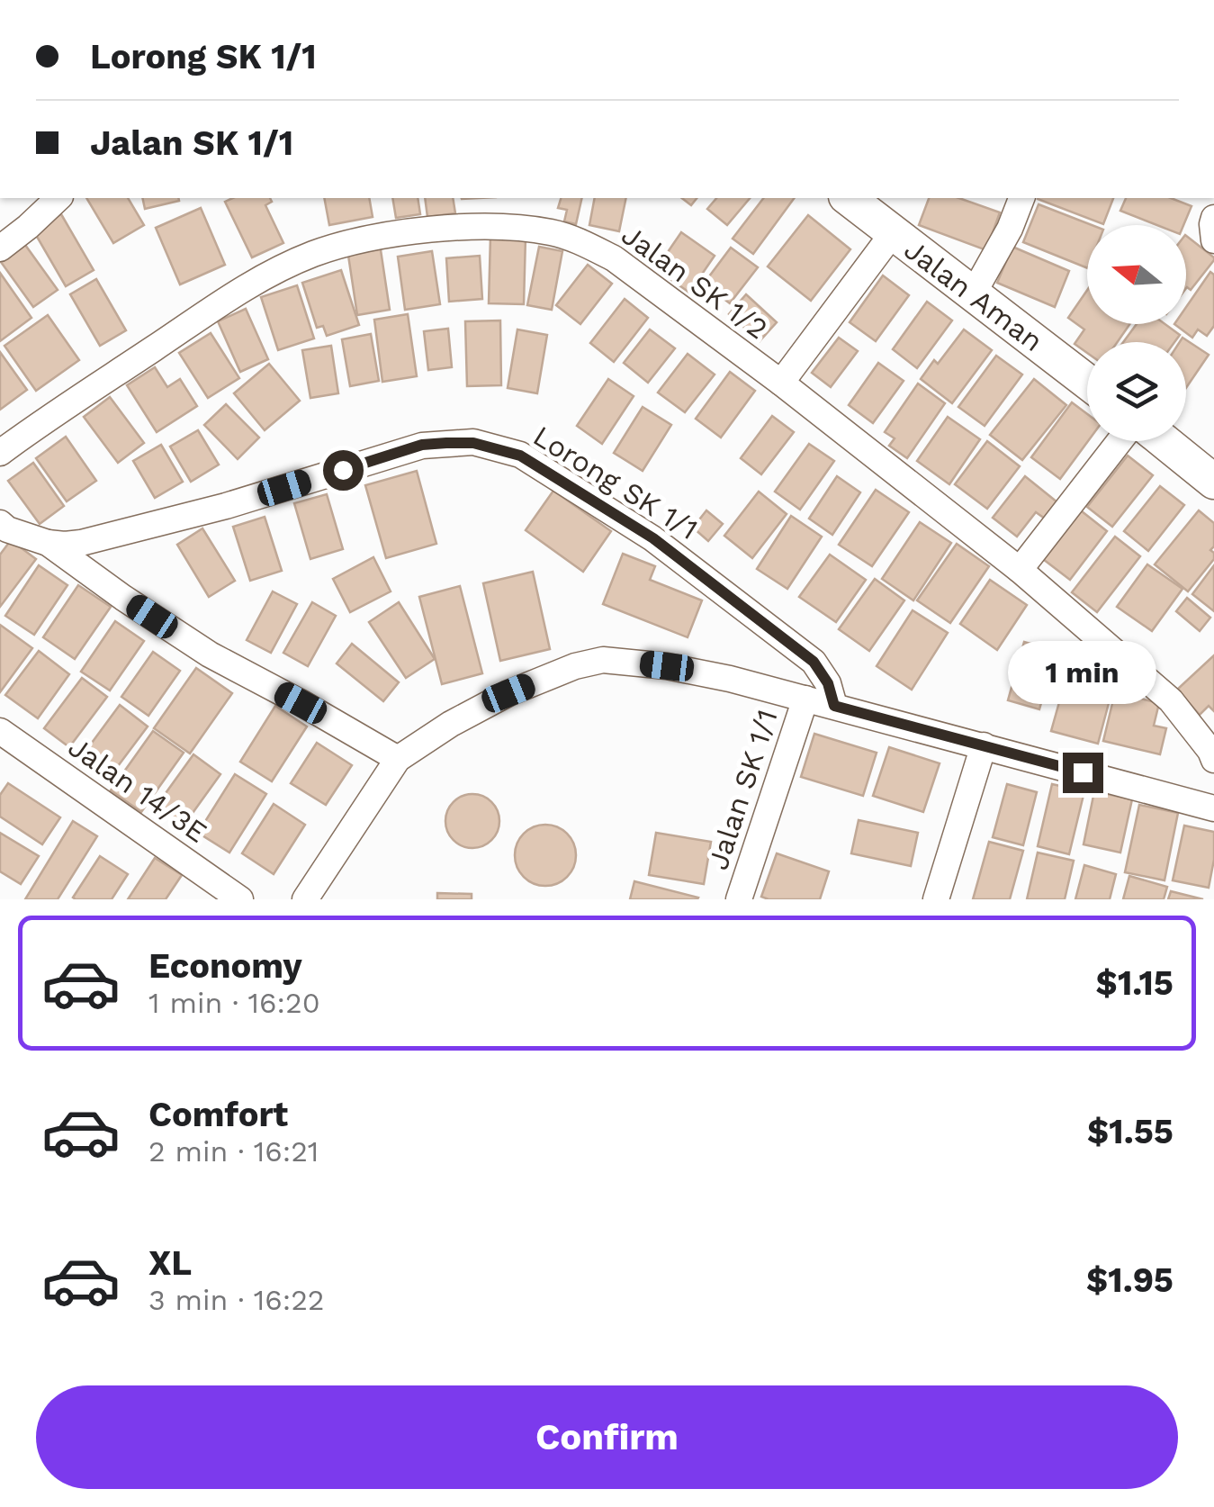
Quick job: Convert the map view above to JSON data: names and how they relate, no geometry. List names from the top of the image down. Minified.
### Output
{"streets":{"street":["Jalan SK 1/2","Jalan Aman","Lorong SK 1/1","Jalan 14/3E","Jalan SK 1/1"]},"crossings":[["Lorong SK 1/1","Jalan SK 1/1"]],"north":"left","page":{"banner":["Lorong SK 1/1","Jalan SK 1/1"],"bubble":"1 min","list":[{"name":"Economy","note":"1 min · 16:20","value":"$1.15"},{"name":"Comfort","note":"2 min · 16:21","value":"$1.55"},{"name":"XL","note":"3 min · 16:22","value":"$1.95"}],"buttons":"Confirm"}}
